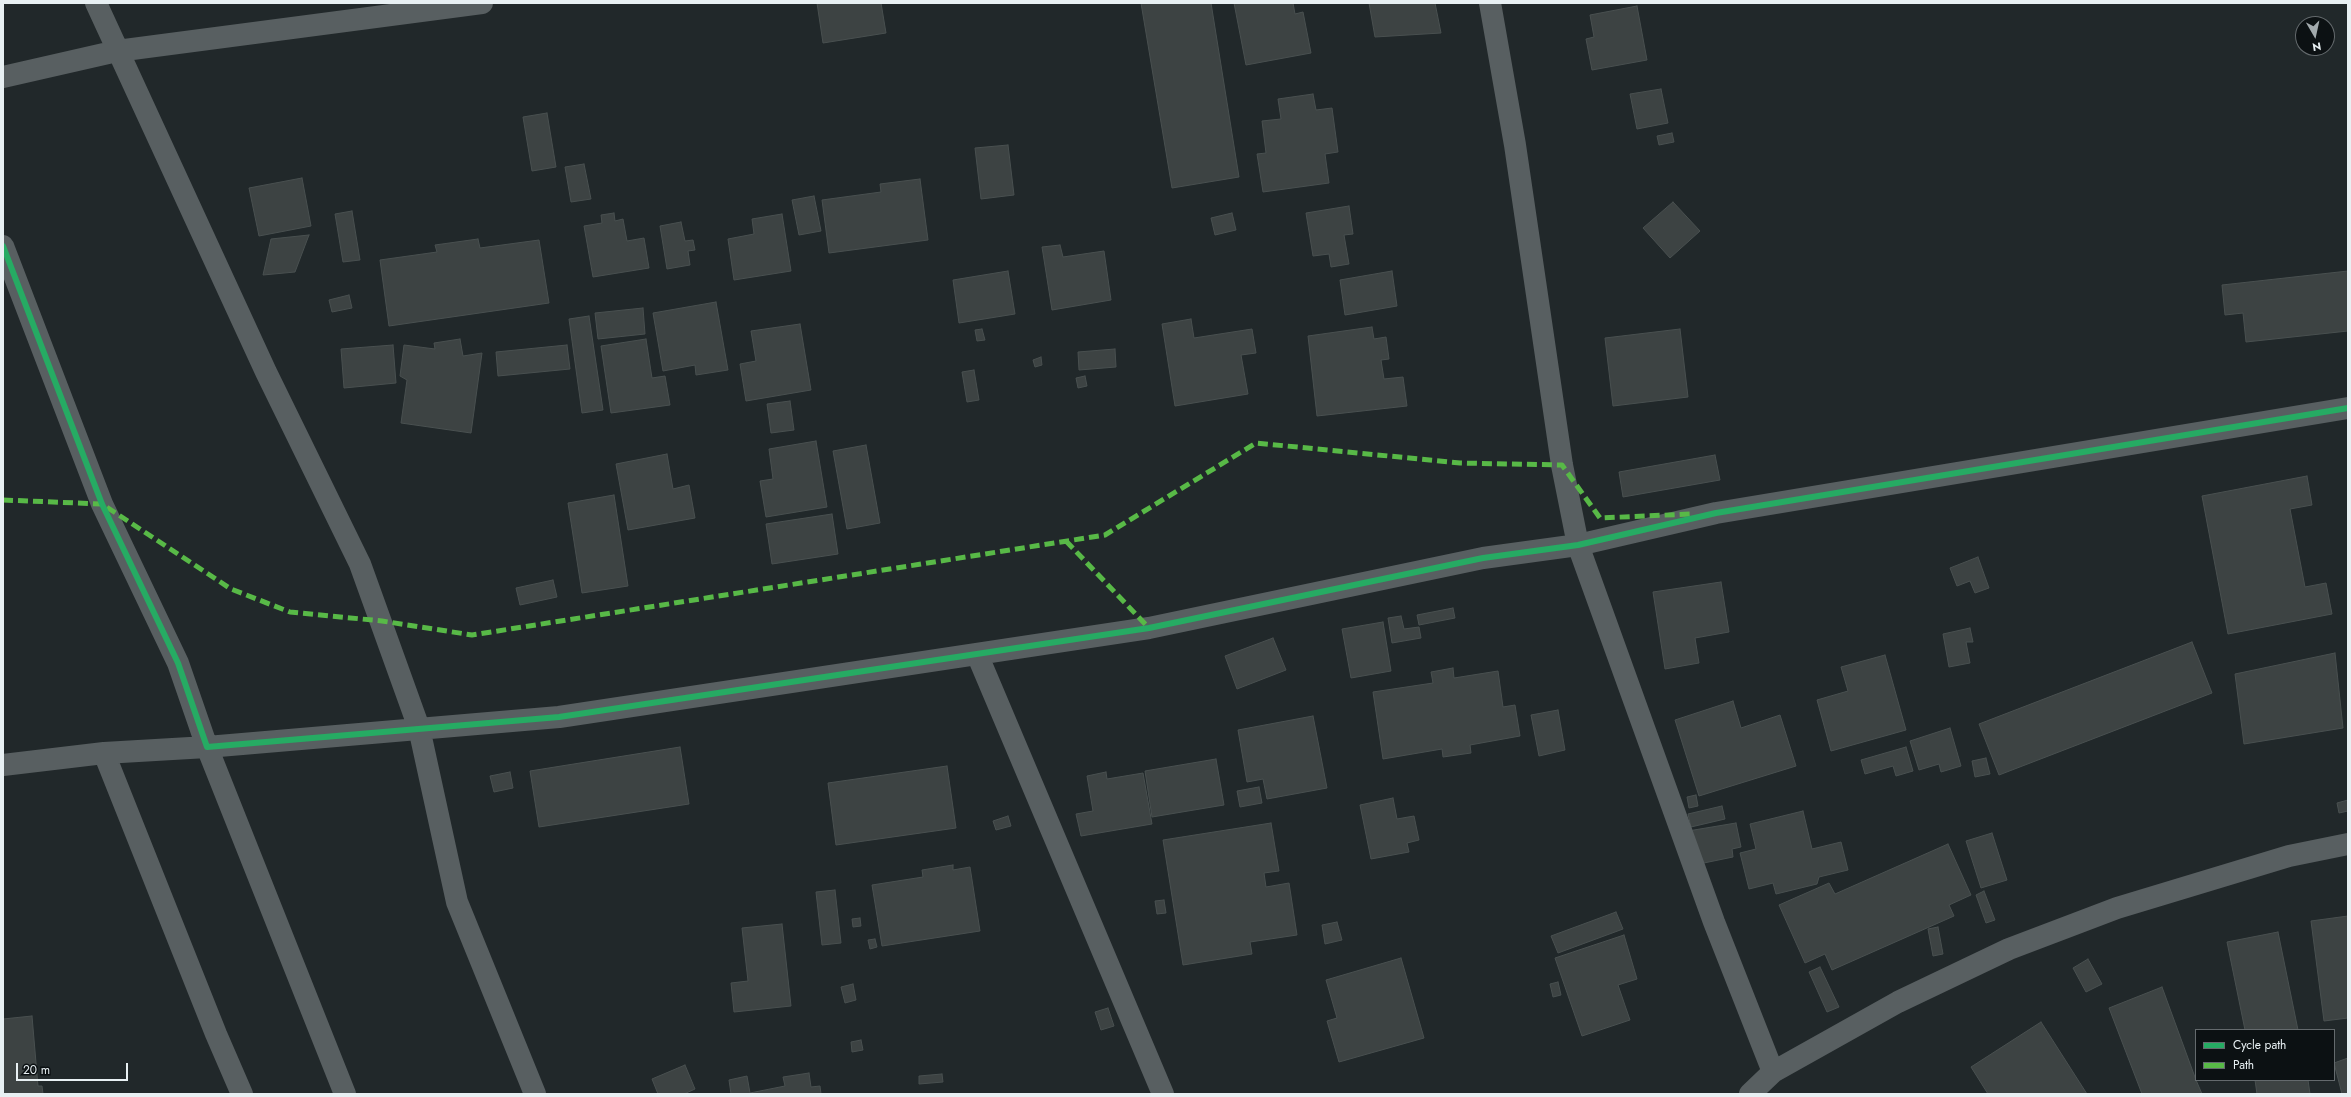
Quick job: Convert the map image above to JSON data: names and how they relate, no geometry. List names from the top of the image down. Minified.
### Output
{"legend":["Cycle path","Path"],"scale_bar":"20 m","north":"bottom"}
